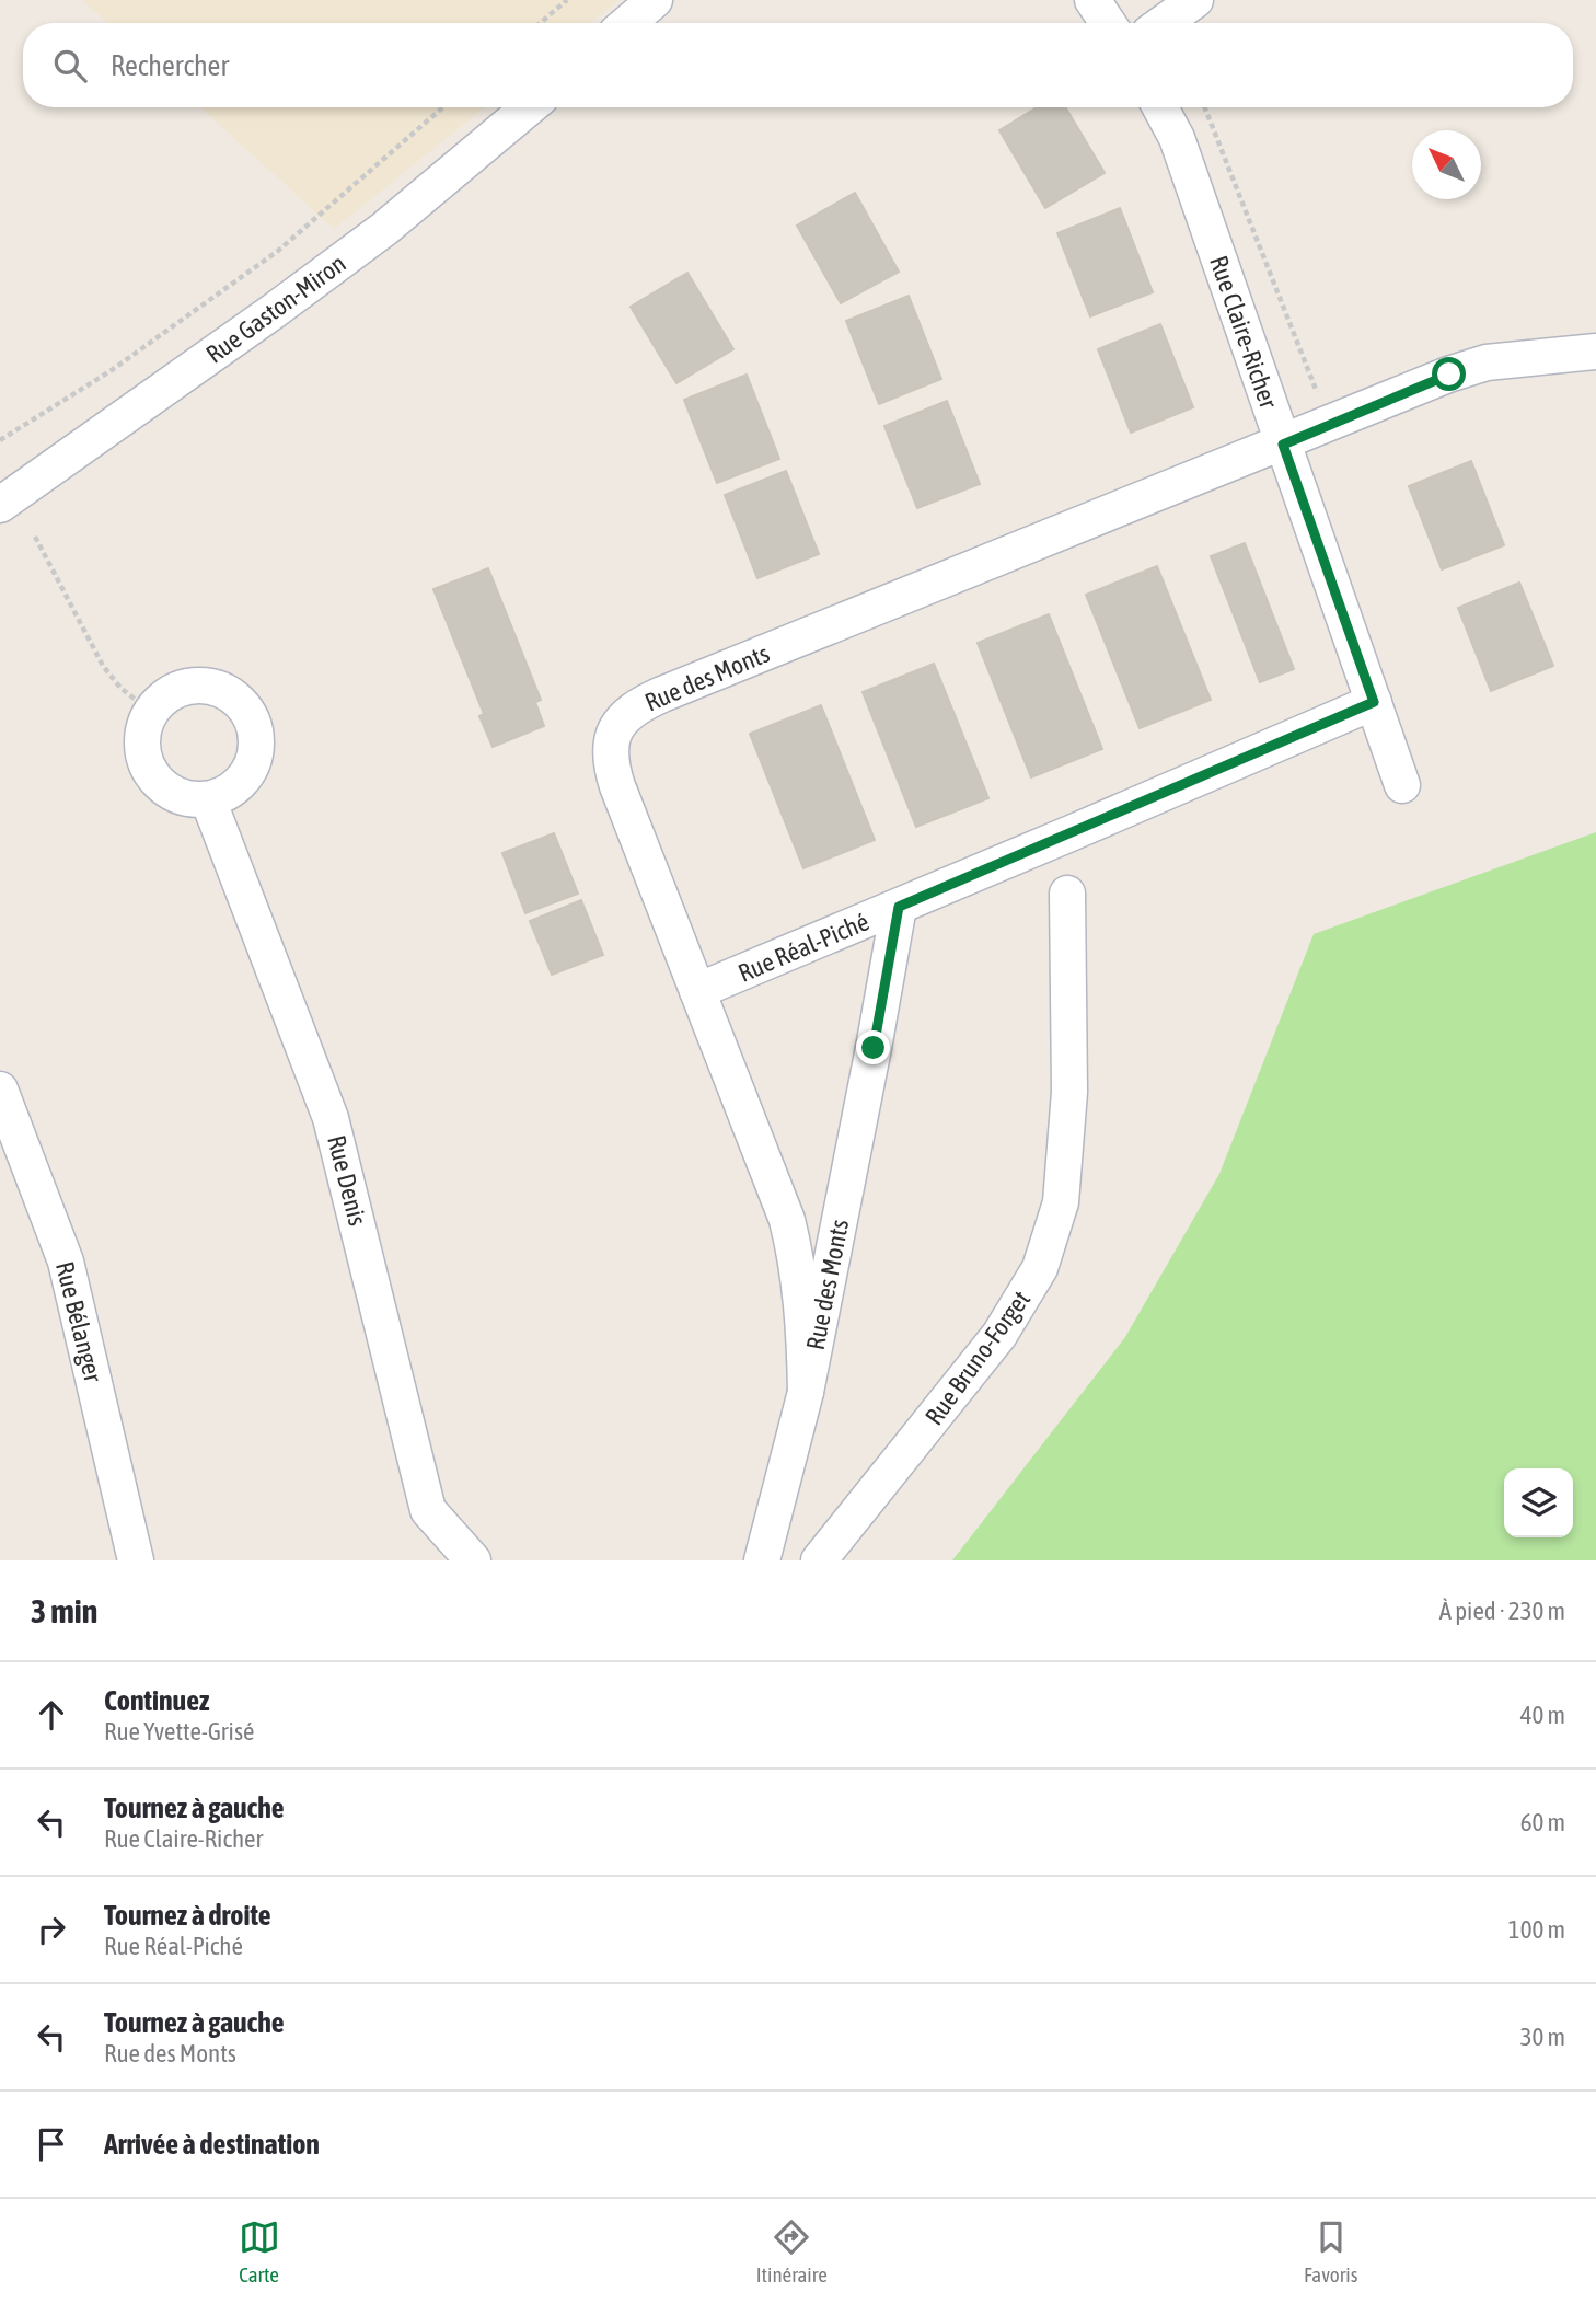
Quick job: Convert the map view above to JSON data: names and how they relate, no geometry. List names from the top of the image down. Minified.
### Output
{"streets":{"street":["Rue Gaston-Miron","Rue Claire-Richer","Rue des Monts","Rue Réal-Piché","Rue Denis","Rue Bélanger","Rue Bruno-Forget"]},"crossings":[["Rue Claire-Richer","Rue des Monts"],["Rue Claire-Richer","Rue Réal-Piché"],["Rue des Monts","Rue Réal-Piché"]],"north":"top left","page":{"search":"Rechercher","heading":["3 min","À pied · 230 m"],"list":[["Continuez","Rue Yvette-Grisé","40 m"],["Tournez à gauche","Rue Claire-Richer","60 m"],["Tournez à droite","Rue Réal-Piché","100 m"],["Tournez à gauche","Rue des Monts","30 m"],"Arrivée à destination"],"nav":["Carte","Itinéraire","Favoris"]}}
